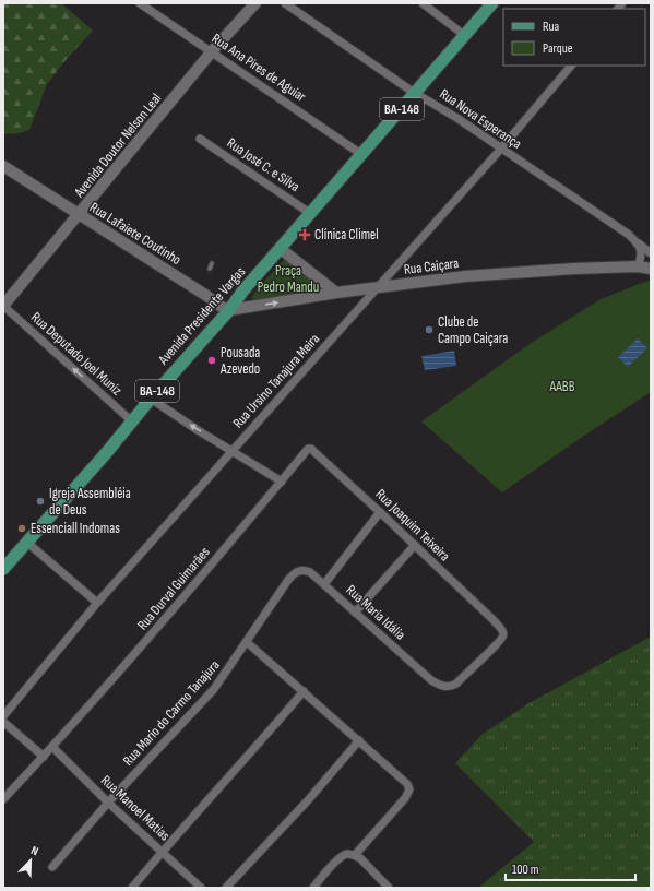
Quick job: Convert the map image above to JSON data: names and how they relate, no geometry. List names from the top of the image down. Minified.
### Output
{"streets":{"main road":["BA-148","Avenida Presidente Vargas"],"street":["Rua Ana Pires de Aguiar","Rua Nova Esperança","Avenida Doutor Nelson Leal","Rua José C. e Silva","Rua Lafaiete Coutinho","Rua Caiçara","Rua Deputado Joel Muniz","Rua Ursino Tanajura Meira","Rua Joaquim Teixeira","Rua Durval Guimarães","Rua Maria Idália","Rua Mario do Carmo Tanajura","Rua Manoel Matias"]},"crossings":[["Rua Ana Pires de Aguiar","Avenida Doutor Nelson Leal"],["Rua Ana Pires de Aguiar","Avenida Presidente Vargas"],["Rua Nova Esperança","Avenida Presidente Vargas"],["Rua Nova Esperança","Rua Ursino Tanajura Meira"],["Avenida Doutor Nelson Leal","Rua Lafaiete Coutinho"],["Avenida Doutor Nelson Leal","Rua Deputado Joel Muniz"],["Rua José C. e Silva","Avenida Presidente Vargas"],["Rua Lafaiete Coutinho","Rua Caiçara"],["Rua Lafaiete Coutinho","Avenida Presidente Vargas"],["Rua Caiçara","Avenida Presidente Vargas"],["Rua Caiçara","Rua Ursino Tanajura Meira"],["Avenida Presidente Vargas","Rua Deputado Joel Muniz"],["Rua Joaquim Teixeira","Rua Durval Guimarães"],["Rua Joaquim Teixeira","Rua Maria Idália"],["Rua Durval Guimarães","Rua Manoel Matias"],["Rua Maria Idália","Rua Mario do Carmo Tanajura"],["Rua Mario do Carmo Tanajura","Rua Manoel Matias"]],"one_way":["Rua Deputado Joel Muniz"],"parks":["Praça Pedro Mandu","AABB"],"places":{"health":["Clínica Climel"],"other":["Clube de Campo Caiçara","Pousada Azevedo","Igreja Assembléia de Deus","Essenciall Indomas"]},"legend":["Rua","Parque"],"scale_bar":"100 m","north":"top right"}
